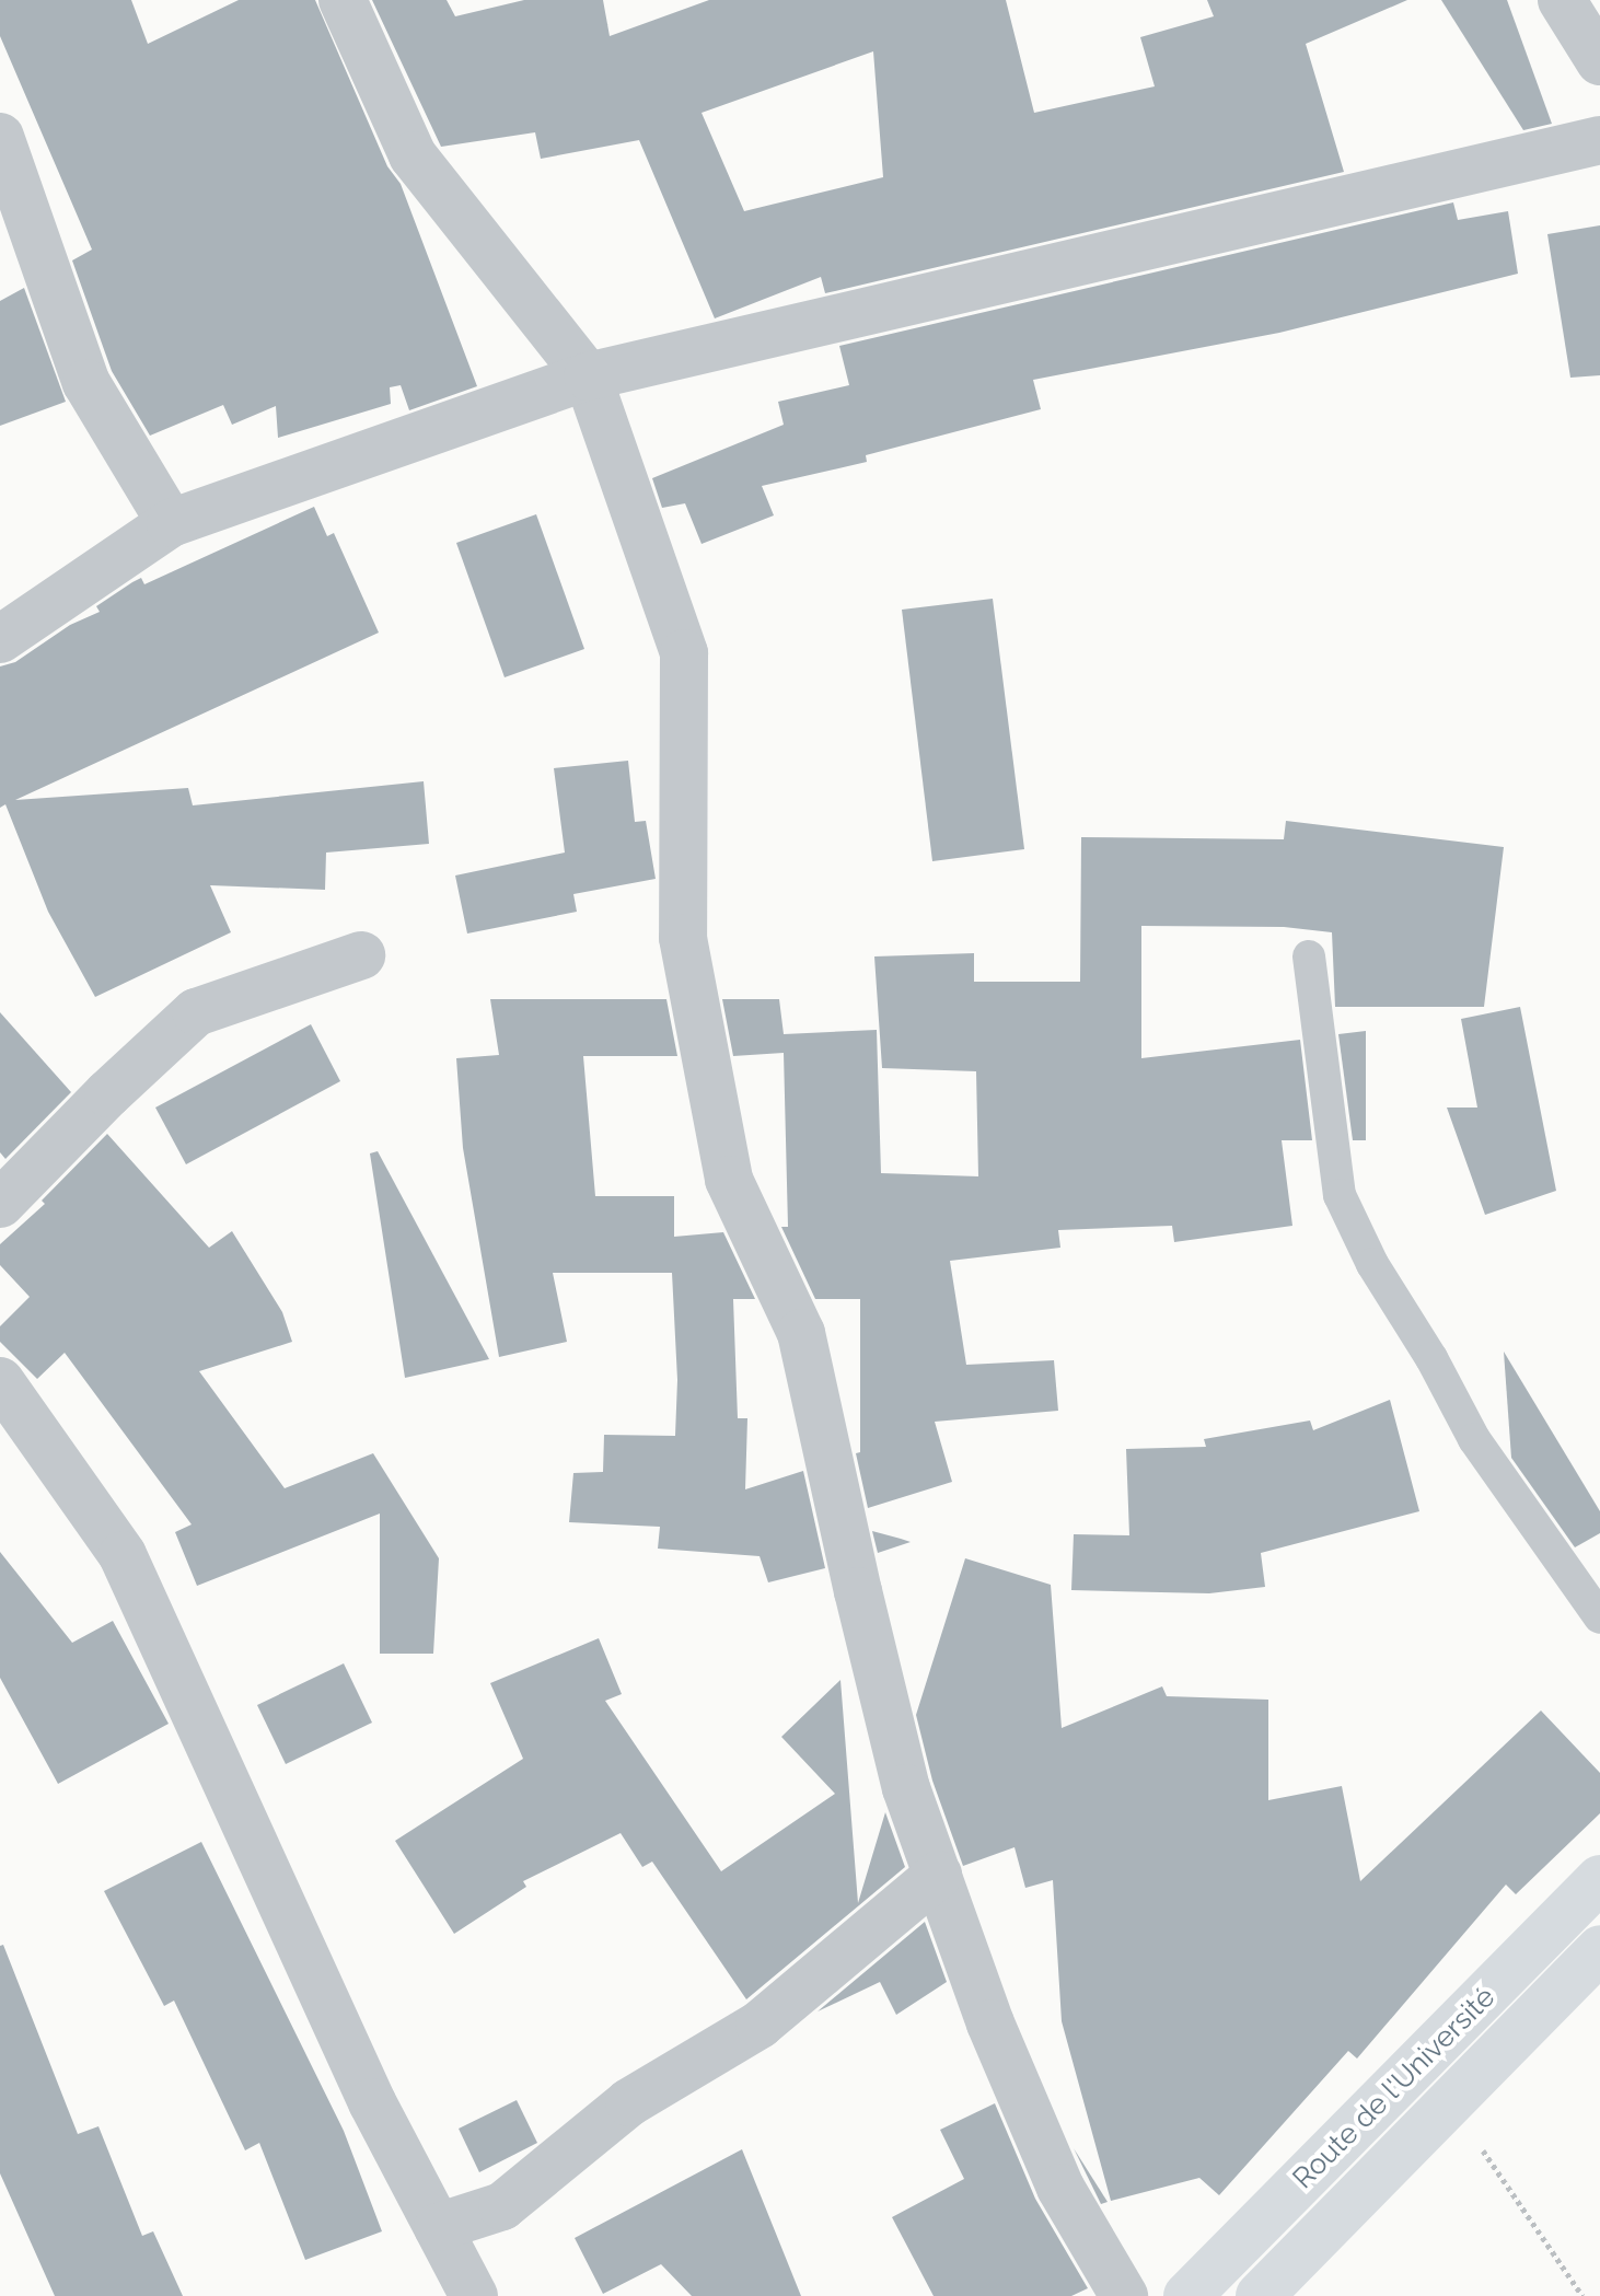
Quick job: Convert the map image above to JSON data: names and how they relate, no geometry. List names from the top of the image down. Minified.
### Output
{"streets":{"main road":["Route de l'Université"]}}
